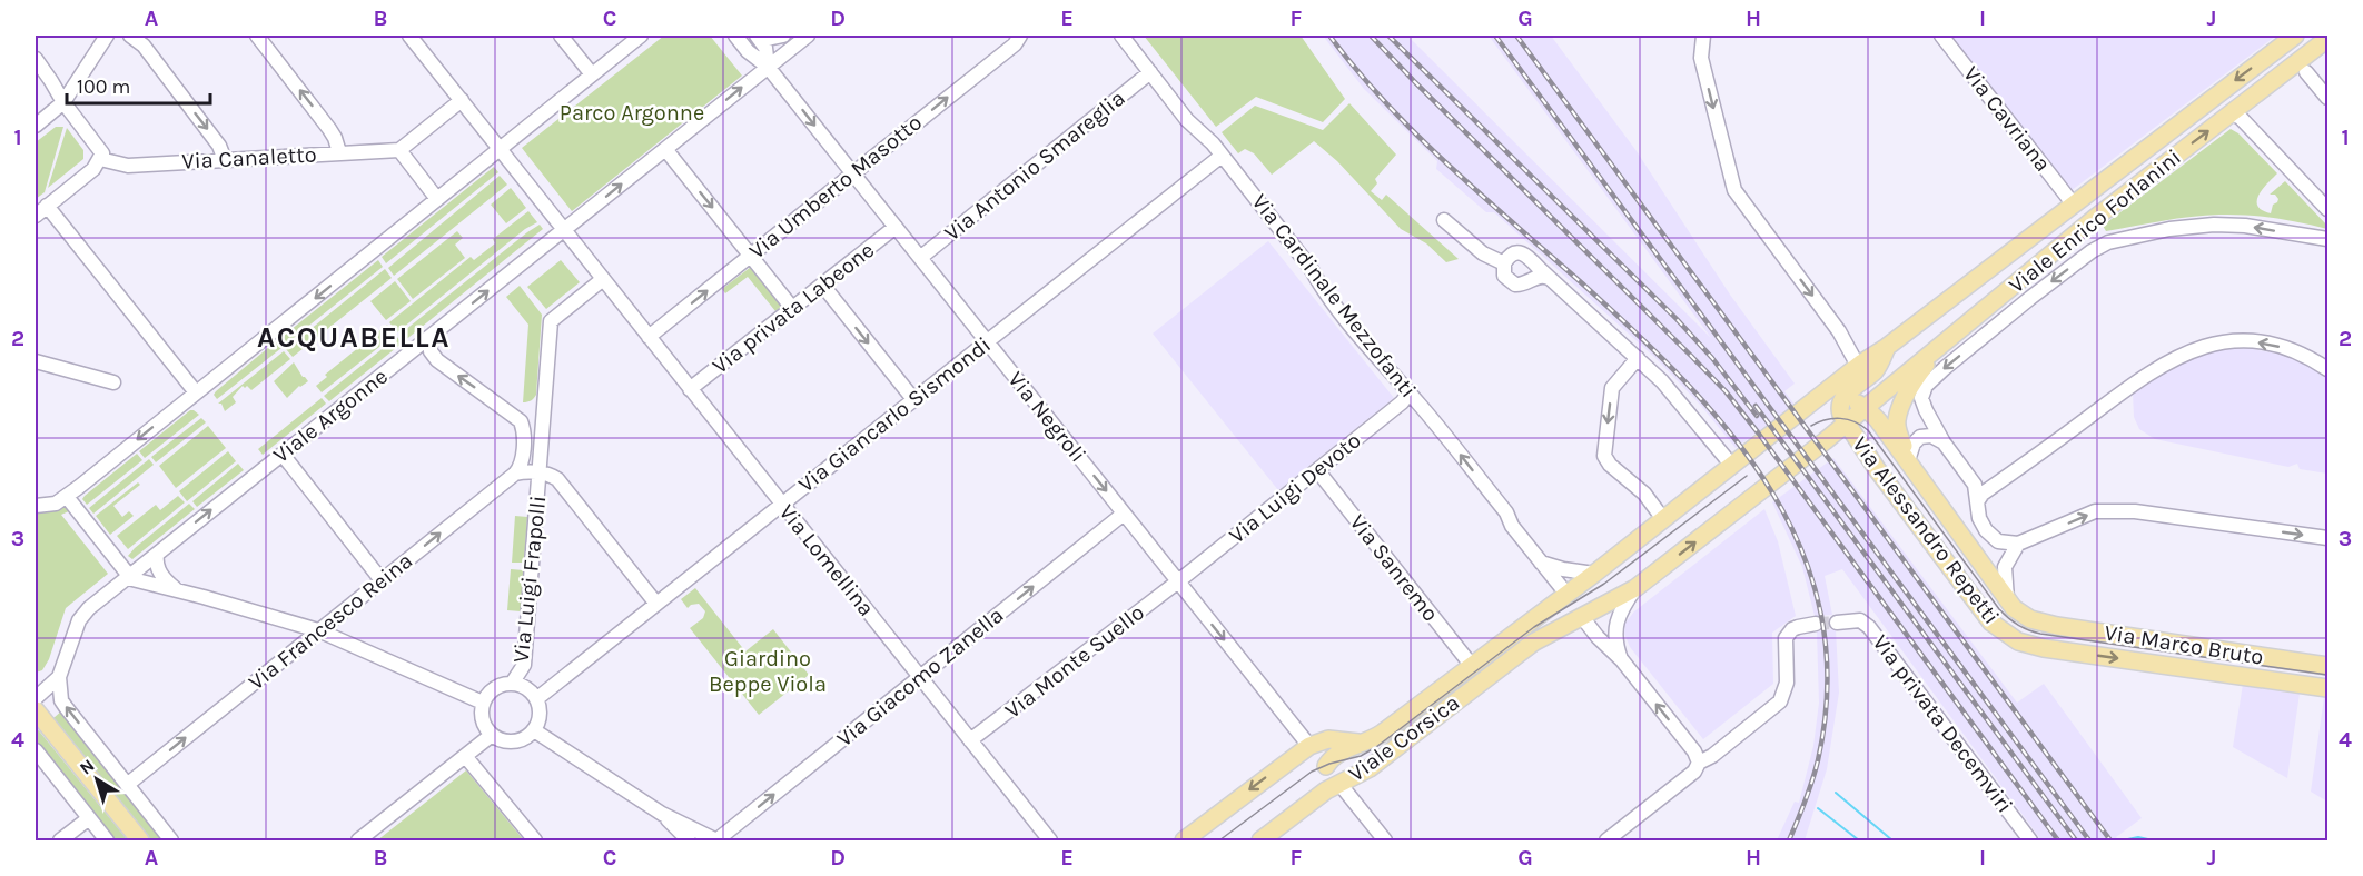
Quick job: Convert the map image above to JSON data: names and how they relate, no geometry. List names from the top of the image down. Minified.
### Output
{"streets":{"main road":["Viale Enrico Forlanini","Via Negroli","Via Alessandro Repetti","Via Marco Bruto","Viale Corsica"],"street":["Via Cavriana","Via Canaletto","Via Antonio Smareglia","Via Umberto Masotto","Via Cardinale Mezzofanti","Via privata Labeone","Via Giancarlo Sismondi","Viale Argonne","Via Luigi Devoto","Via Lomellina","Via Sanremo","Via Luigi Frapolli","Via Francesco Reina","Via Monte Suello","Via Giacomo Zanella","Via privata Decemviri"]},"crossings":[["Via Cavriana","Viale Enrico Forlanini"],["Via Antonio Smareglia","Via Cardinale Mezzofanti"],["Via Antonio Smareglia","Via Negroli"],["Via Umberto Masotto","Via Negroli"],["Via Umberto Masotto","Via Lomellina"],["Viale Enrico Forlanini","Via Alessandro Repetti"],["Via Cardinale Mezzofanti","Via Giancarlo Sismondi"],["Via Cardinale Mezzofanti","Via Luigi Devoto"],["Via Cardinale Mezzofanti","Viale Corsica"],["Via privata Labeone","Via Negroli"],["Via privata Labeone","Via Lomellina"],["Via Giancarlo Sismondi","Via Negroli"],["Via Giancarlo Sismondi","Via Lomellina"],["Via Giancarlo Sismondi","Via Luigi Frapolli"],["Viale Argonne","Via Negroli"],["Viale Argonne","Via Lomellina"],["Via Negroli","Via Luigi Devoto"],["Via Negroli","Via Monte Suello"],["Via Negroli","Via Giacomo Zanella"],["Via Negroli","Viale Corsica"],["Via Luigi Devoto","Via Sanremo"],["Via Luigi Devoto","Via Monte Suello"],["Via Alessandro Repetti","Via Marco Bruto"],["Via Lomellina","Via Luigi Frapolli"],["Via Lomellina","Via Monte Suello"],["Via Lomellina","Via Giacomo Zanella"],["Via Sanremo","Viale Corsica"],["Via Luigi Frapolli","Via Francesco Reina"]],"one_way":["Via Umberto Masotto","Via Negroli","Via Francesco Reina","Via Giacomo Zanella"],"districts":["ACQUABELLA"],"parks":["Parco Argonne","Giardino Beppe Viola"],"scale_bar":"100 m","north":"top left","grid":{"columns":["A","B","C","D","E","F","G","H","I","J"],"rows":["1","2","3","4"]}}
